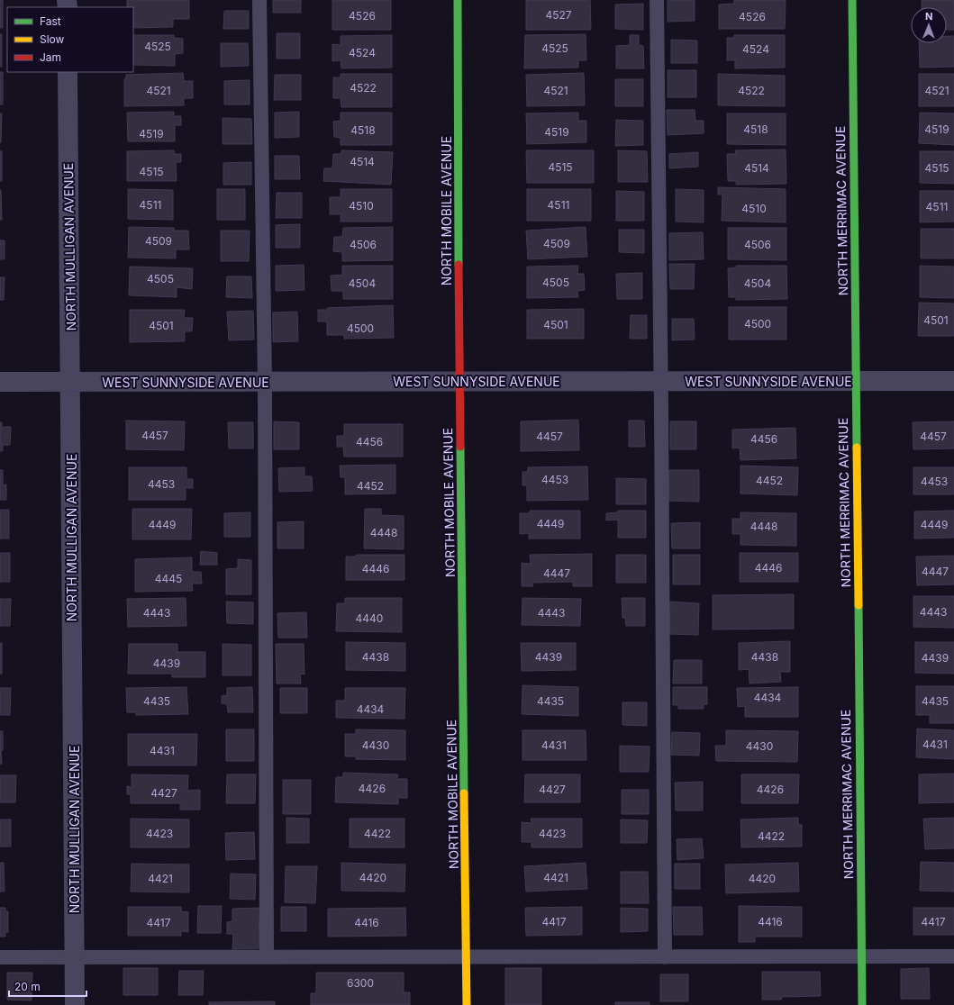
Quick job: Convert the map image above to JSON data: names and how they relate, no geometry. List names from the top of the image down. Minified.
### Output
{"streets":{"street":["NORTH MOBILE AVENUE","NORTH MERRIMAC AVENUE","NORTH MULLIGAN AVENUE","WEST SUNNYSIDE AVENUE"]},"crossings":[["NORTH MOBILE AVENUE","WEST SUNNYSIDE AVENUE"],["NORTH MERRIMAC AVENUE","WEST SUNNYSIDE AVENUE"],["NORTH MULLIGAN AVENUE","WEST SUNNYSIDE AVENUE"]],"house_numbers":["4527","4526","4526","4525","4525","4524","4524","4522","4521","4521","4522","4521","4518","4519","4518","4519","4519","4514","4515","4514","4515","4515","4511","4511","4510","4511","4510","4509","4509","4506","4506","4505","4505","4504","4504","4501","4500","4501","4501","4500","4457","4457","4457","4456","4456","4453","4452","4453","4453","4452","4449","4449","4449","4448","4448","4446","4446","4447","4447","4445","4443","4443","4443","4440","4438","4439","4438","4439","4439","4434","4435","4435","4435","4434","4431","4430","4431","4430","4431","4426","4427","4426","4427","4423","4422","4423","4422","4420","4421","4421","4420","4417","4416","4417","4417","4416","6300"],"legend":["Fast","Slow","Jam"],"scale_bar":"20 m","north":"top"}
